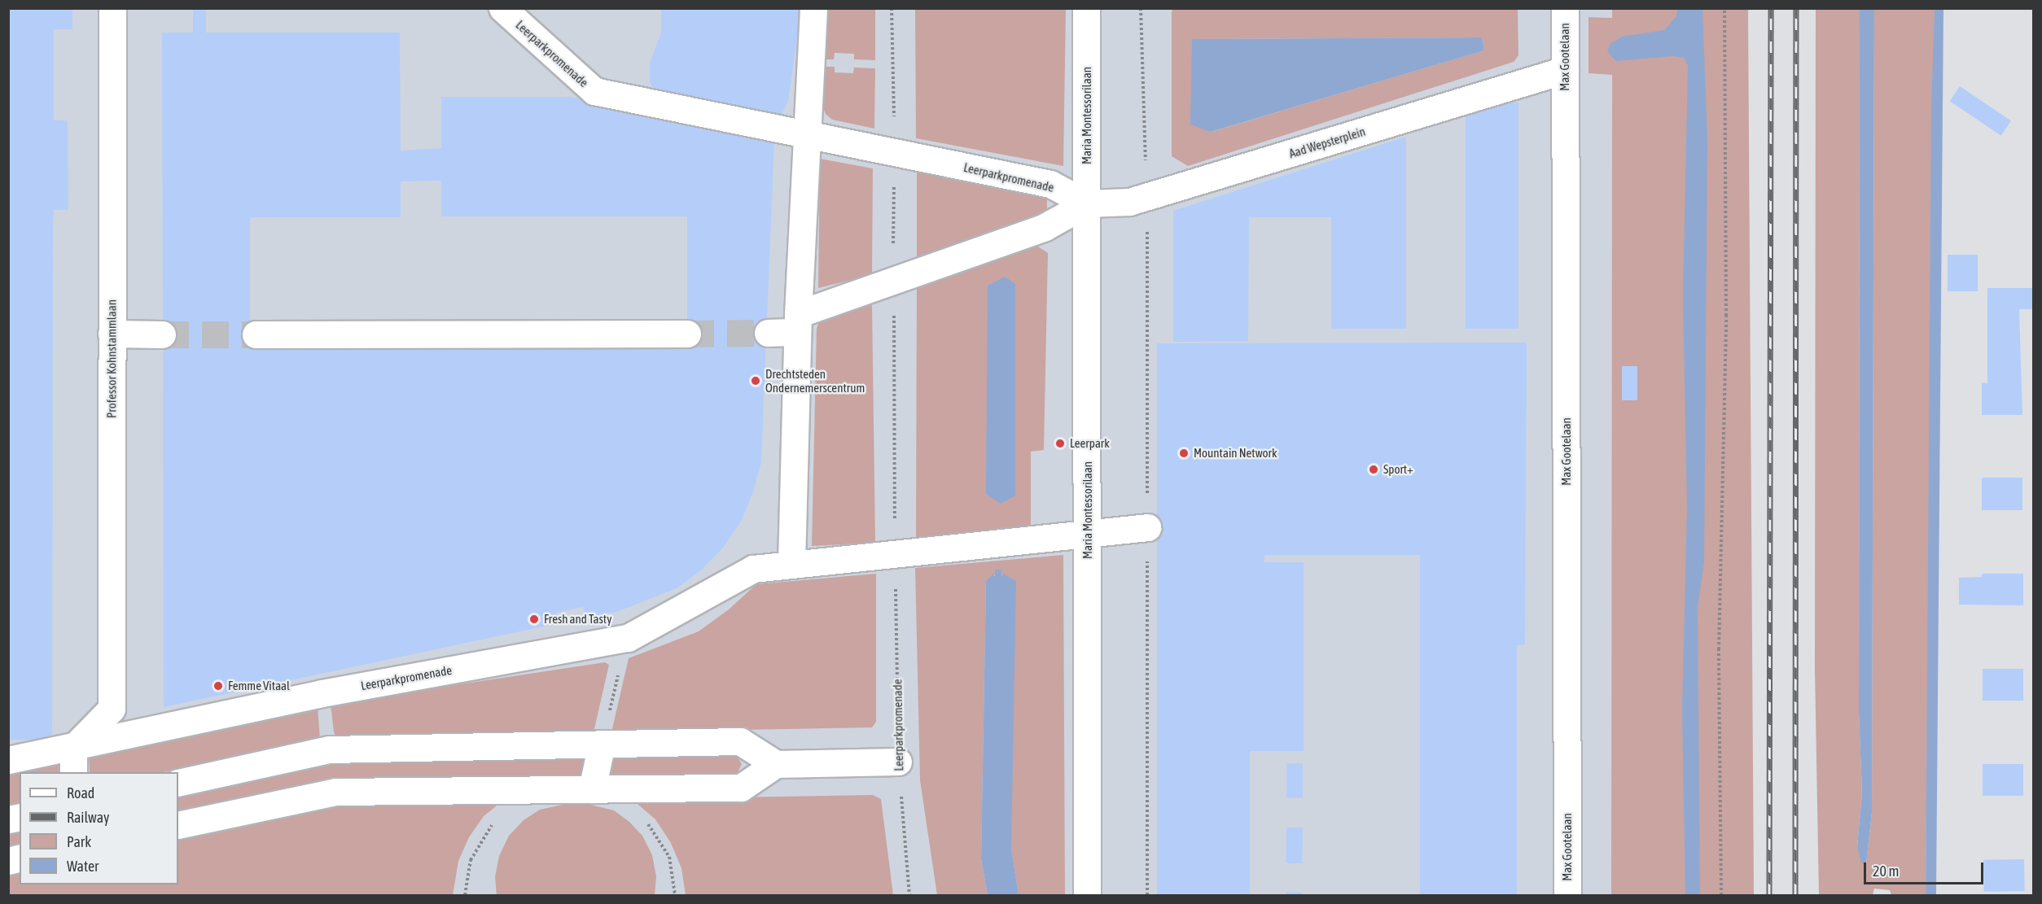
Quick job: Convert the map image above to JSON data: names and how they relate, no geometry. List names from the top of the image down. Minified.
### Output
{"streets":{"street":["Leerparkpromenade","Max Gootelaan","Maria Montessorilaan","Aad Wepsterplein","Professor Kohnstammlaan"]},"crossings":[["Leerparkpromenade","Maria Montessorilaan"],["Leerparkpromenade","Aad Wepsterplein"],["Leerparkpromenade","Professor Kohnstammlaan"],["Max Gootelaan","Aad Wepsterplein"],["Maria Montessorilaan","Aad Wepsterplein"]],"places":["Drechtsteden Ondernemerscentrum","Leerpark","Mountain Network","Sport+","Fresh and Tasty","Femme Vitaal"],"legend":["Road","Railway","Park","Water"],"scale_bar":"20 m"}
